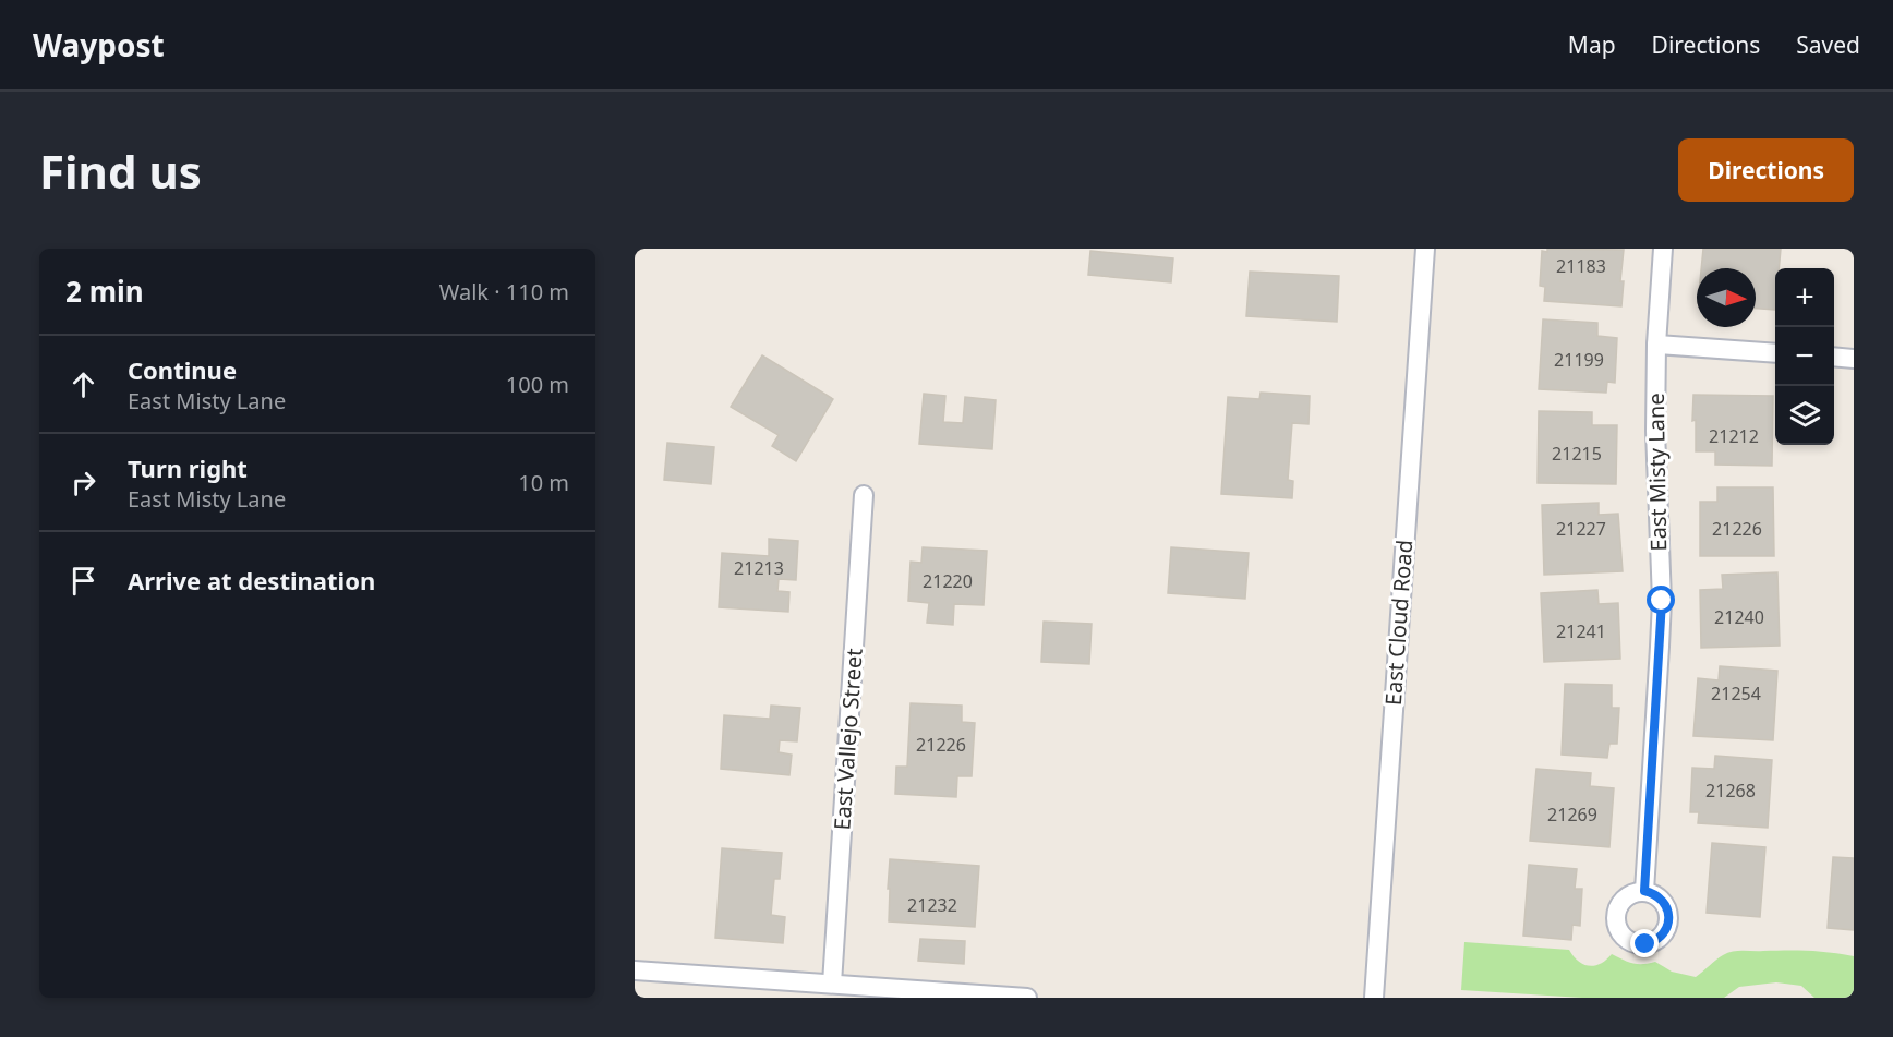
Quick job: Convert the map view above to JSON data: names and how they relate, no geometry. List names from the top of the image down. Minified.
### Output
{"streets":{"street":["East Misty Lane","East Cloud Road","East Vallejo Street"]},"house_numbers":["21183","21199","21212","21215","21227","21226","21213","21220","21240","21241","21254","21226","21268","21269","21232"],"north":"right","page":{"header":"Waypost","nav":["Map","Directions","Saved"],"buttons":"Directions","title":"Find us","heading":["2 min","Walk · 110 m"],"map_buttons":["+","−"],"list":[["Continue","East Misty Lane","100 m"],["Turn right","East Misty Lane","10 m"],"Arrive at destination"]}}
